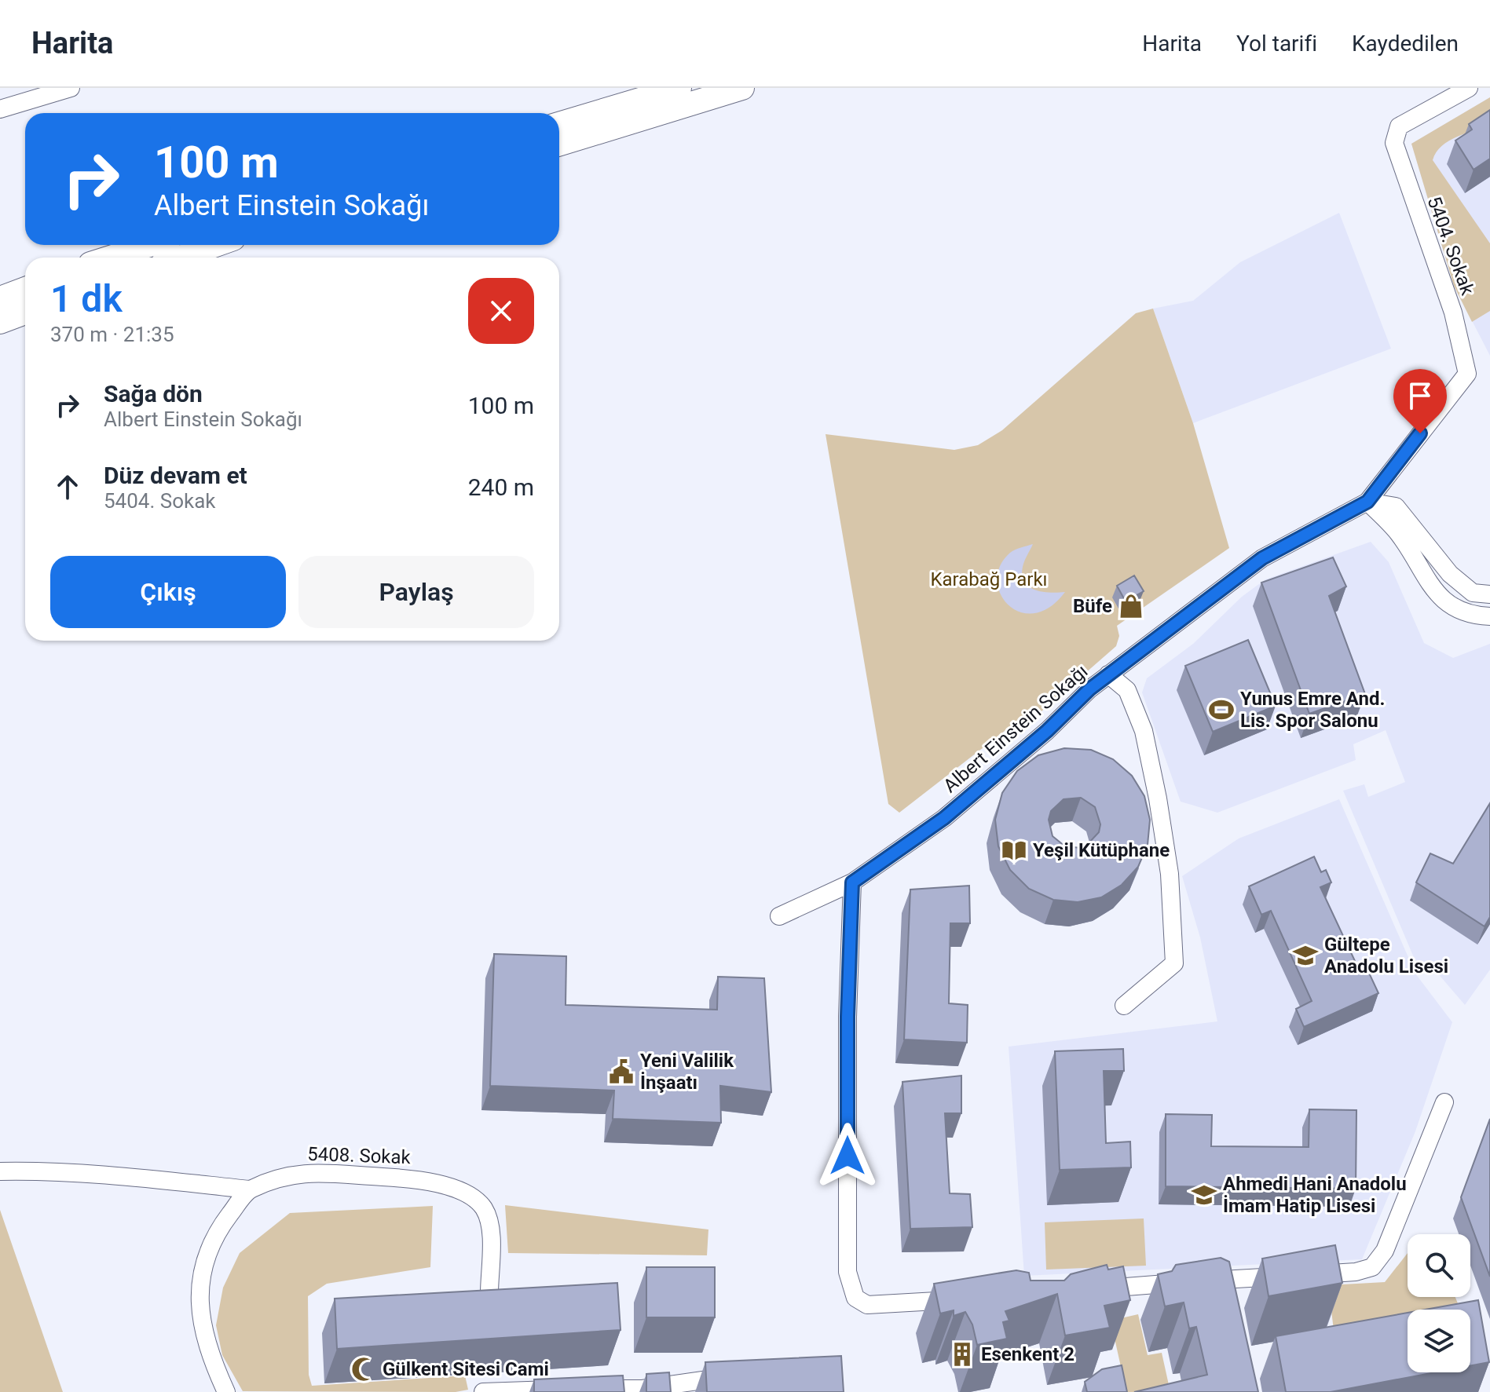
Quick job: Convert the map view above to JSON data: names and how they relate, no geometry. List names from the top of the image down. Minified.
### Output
{"streets":{"street":["5404. Sokak","Albert Einstein Sokağı","5408. Sokak"]},"crossings":[["5404. Sokak","Albert Einstein Sokağı"]],"parks":["Karabağ Parkı"],"places":{"shop":["Büfe"],"sports":["Yunus Emre And. Lis. Spor Salonu"],"library":["Yeşil Kütüphane"],"school or university":["Gültepe Anadolu Lisesi","Ahmedi Hani Anadolu İmam Hatip Lisesi"],"public building":["Yeni Valilik İnşaatı"],"building":["Esenkent 2"],"mosque":["Gülkent Sitesi Cami"]},"page":{"header":"Harita","nav":["Harita","Yol tarifi","Kaydedilen"],"turn":["100 m","Albert Einstein Sokağı"],"heading":["1 dk","370 m · 21:35"],"list":[{"name":"Sağa dön","note":"Albert Einstein Sokağı","value":"100 m"},{"name":"Düz devam et","note":"5404. Sokak","value":"240 m"}],"buttons":["Çıkış","Paylaş"]}}
